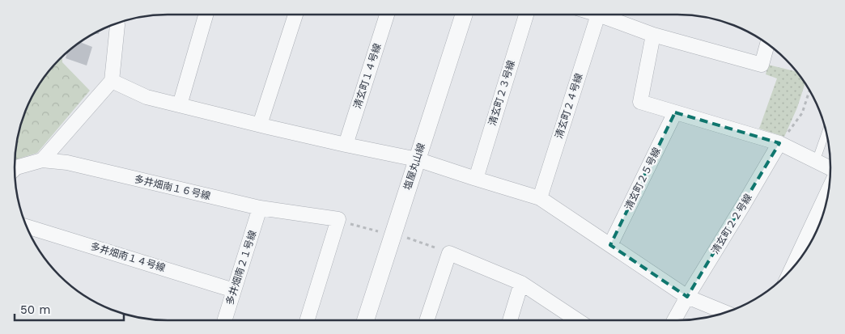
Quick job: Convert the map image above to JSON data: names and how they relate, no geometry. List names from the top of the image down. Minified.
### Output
{"streets":{"street":["清玄町１４号線","清玄町２３号線","清玄町２４号線","塩屋丸山線","清玄町２５号線","多井畑南１６号線","清玄町２２号線","多井畑南１４号線","多井畑南２１号線"]},"crossings":[["多井畑南１６号線","多井畑南２１号線"],["多井畑南１４号線","多井畑南２１号線"]],"scale_bar":"50 m"}
